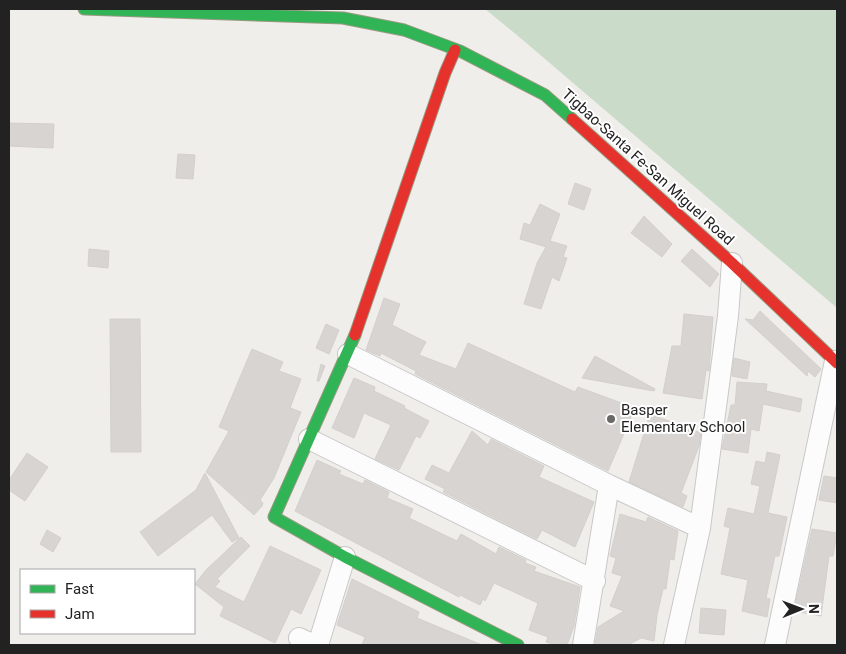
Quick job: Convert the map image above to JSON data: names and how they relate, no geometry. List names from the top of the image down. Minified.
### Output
{"streets":{"main road":["Tigbao-Santa Fe-San Miguel Road"]},"places":["Basper Elementary School"],"legend":["Fast","Jam"],"north":"right"}
